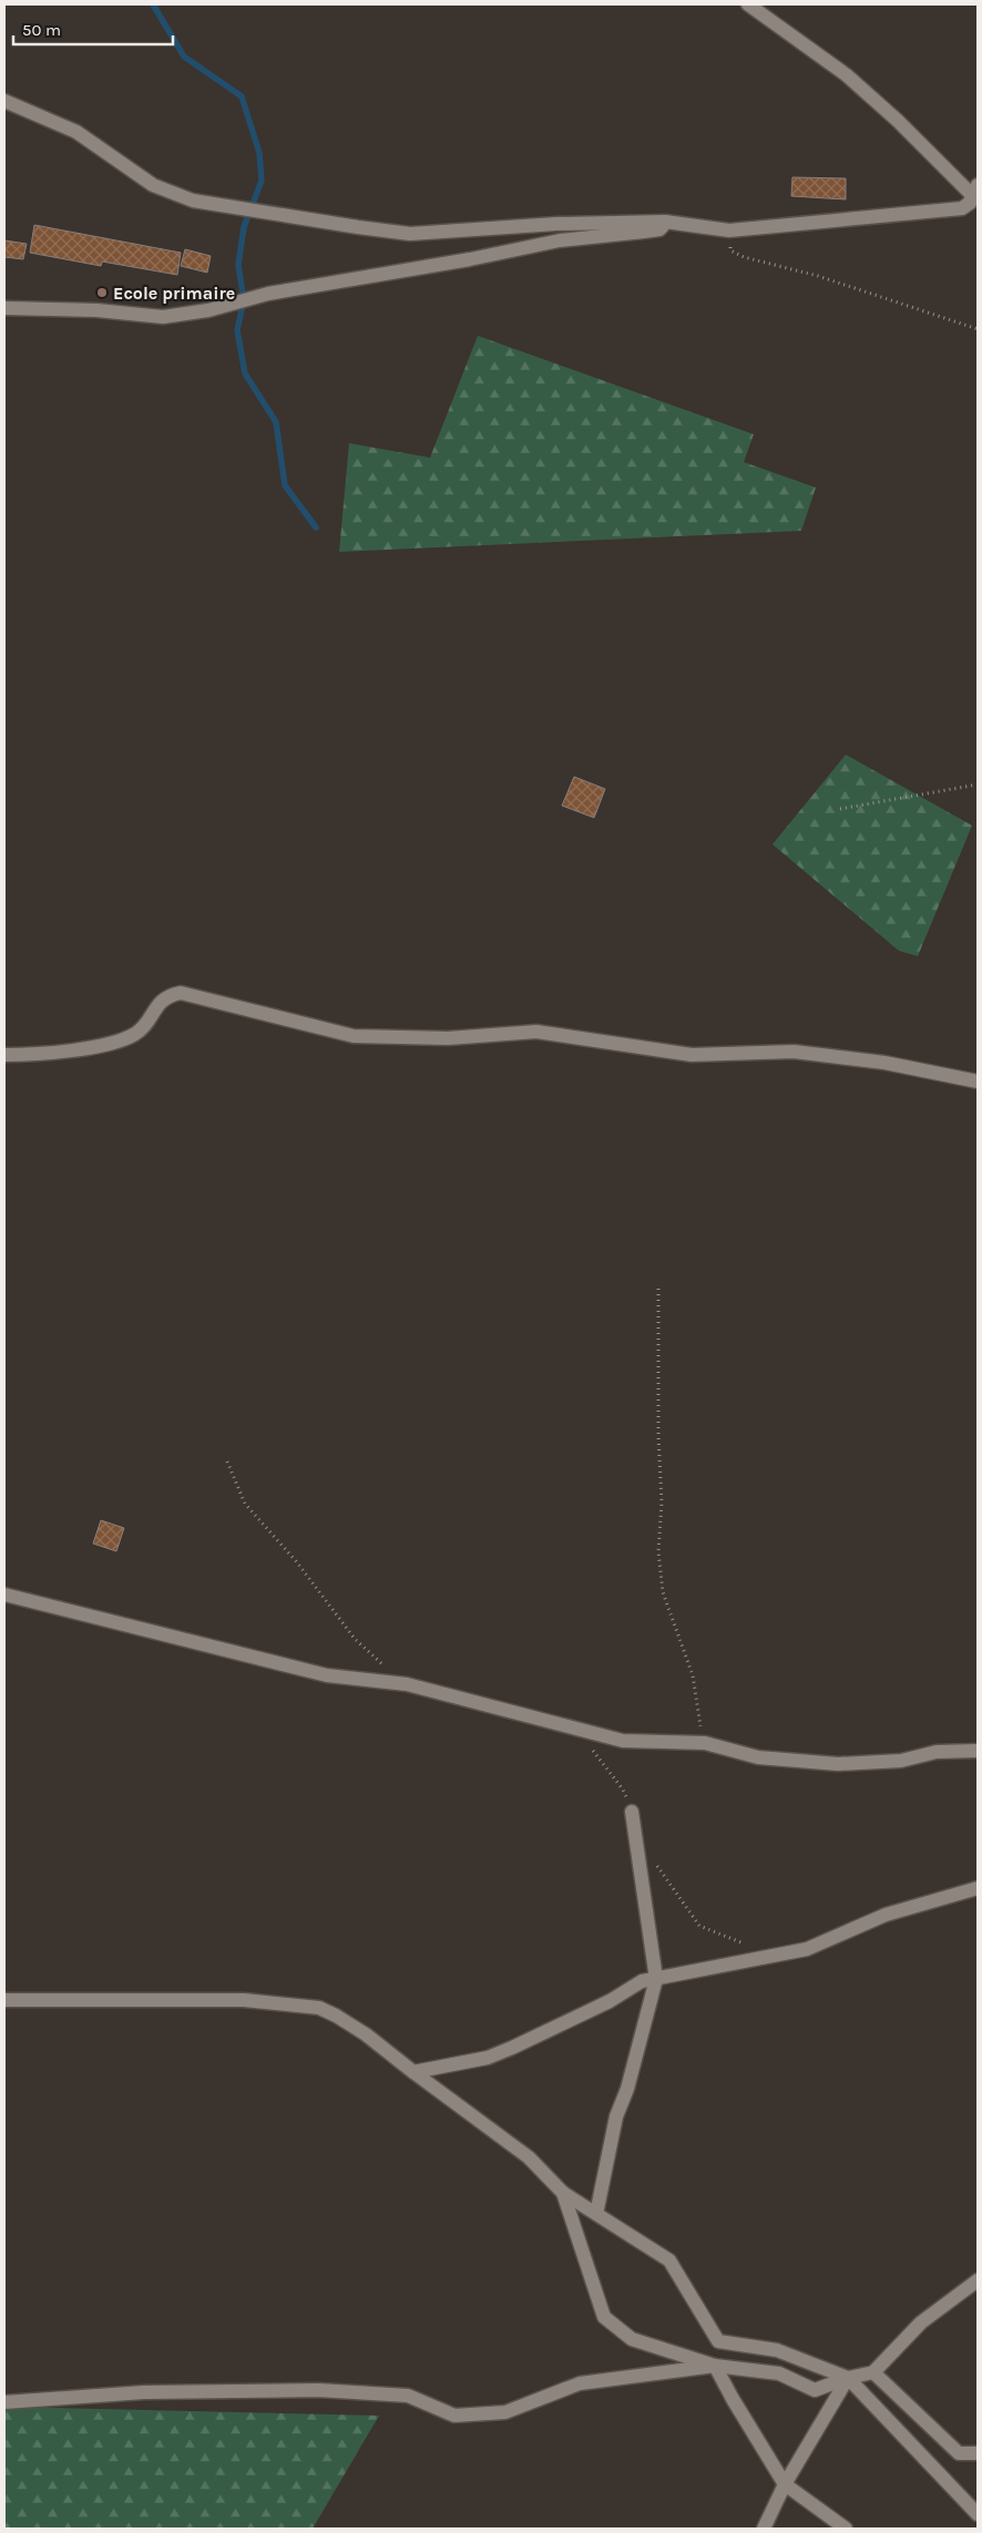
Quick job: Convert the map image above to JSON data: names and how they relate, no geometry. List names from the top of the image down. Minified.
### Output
{"places":["Ecole primaire"],"scale_bar":"50 m"}
